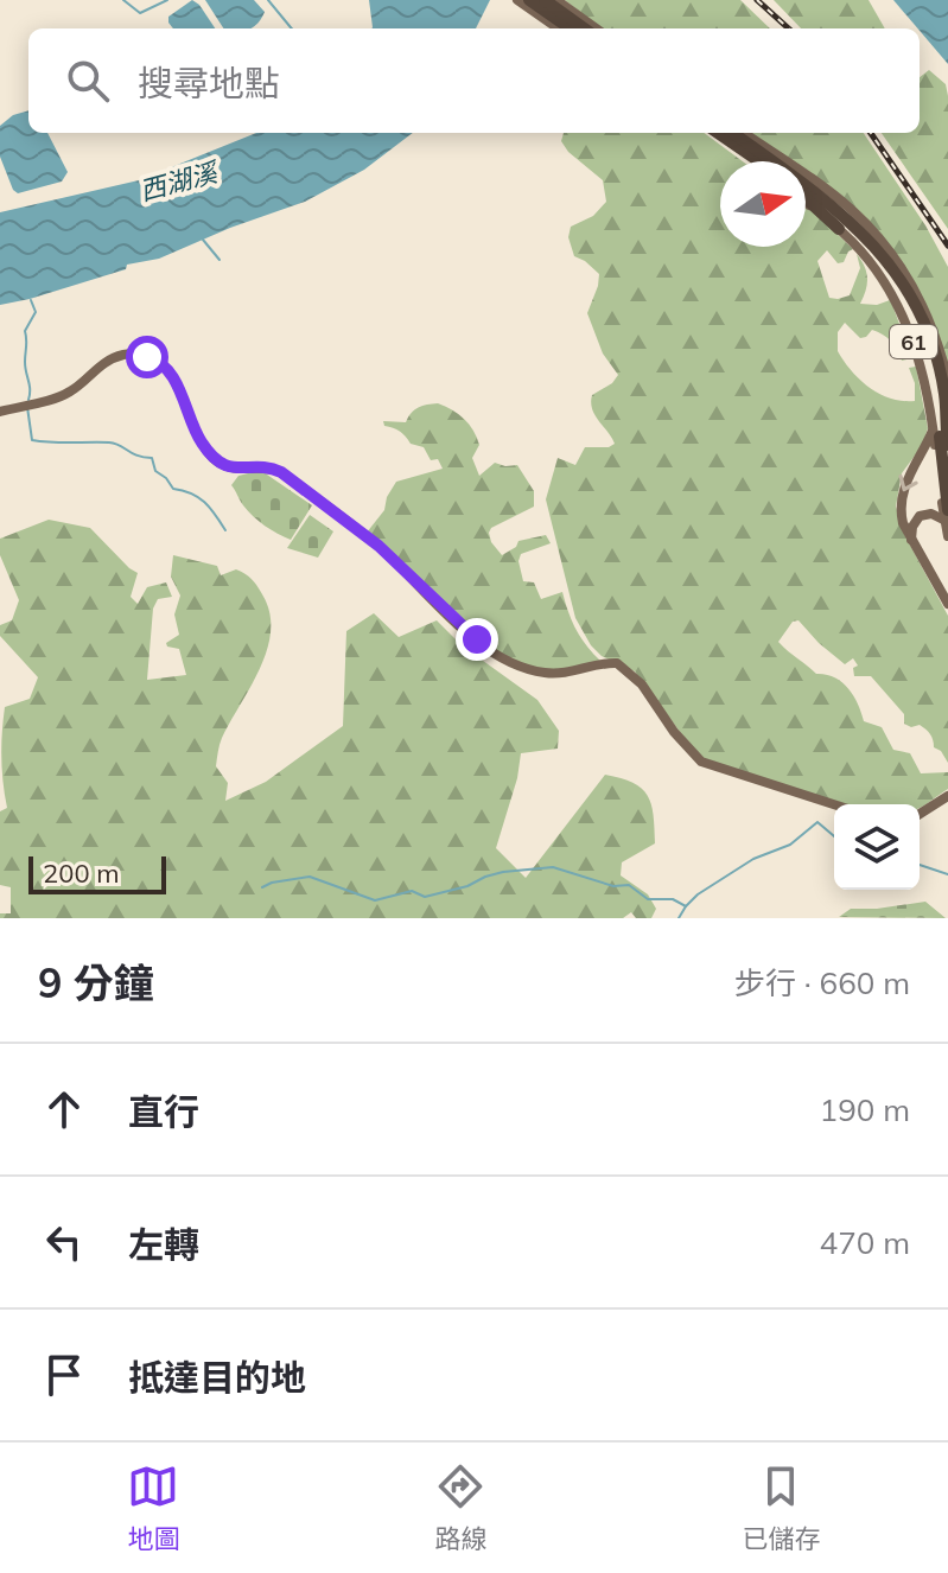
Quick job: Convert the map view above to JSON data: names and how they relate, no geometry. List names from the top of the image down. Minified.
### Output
{"streets":{"highway":["61"]},"water":["西湖溪"],"scale_bar":"200 m","north":"right","page":{"search":"搜尋地點","scale":"200 m","heading":["9 分鐘","步行 · 660 m"],"list":[["直行","190 m"],["左轉","470 m"],"抵達目的地"],"nav":["地圖","路線","已儲存"]}}
